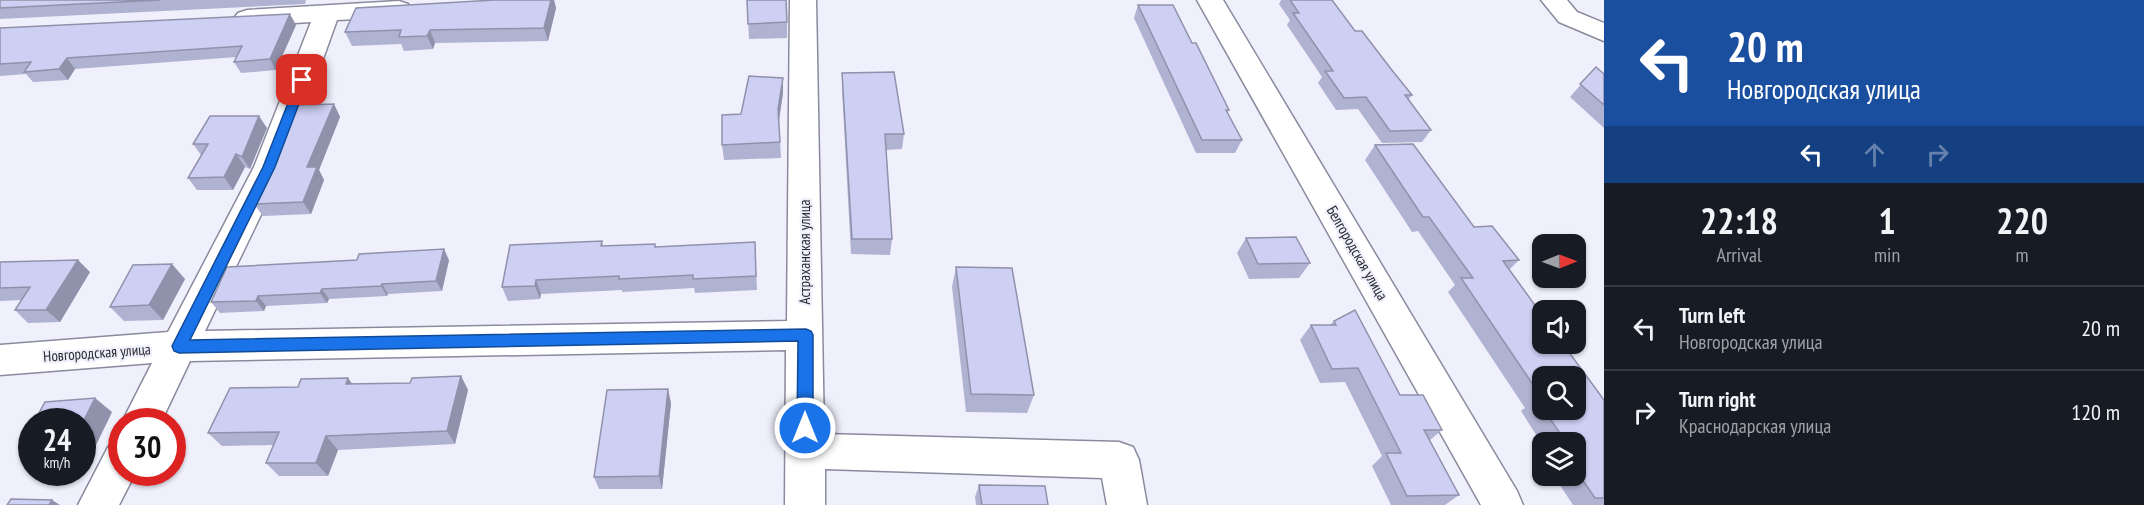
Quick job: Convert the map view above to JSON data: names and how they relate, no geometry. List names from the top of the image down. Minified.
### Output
{"streets":{"street":["Астраханская улица","Белгородская улица","Новгородская улица"]},"crossings":[["Астраханская улица","Новгородская улица"]],"north":"right","page":{"turn":["20 m","Новгородская улица"],"eta":["22:18","Arrival","1","min","220","m"],"list":[{"name":"Turn left","note":"Новгородская улица","value":"20 m"},{"name":"Turn right","note":"Краснодарская улица","value":"120 m"}],"speed":"24 km/h","limit":"30"}}
